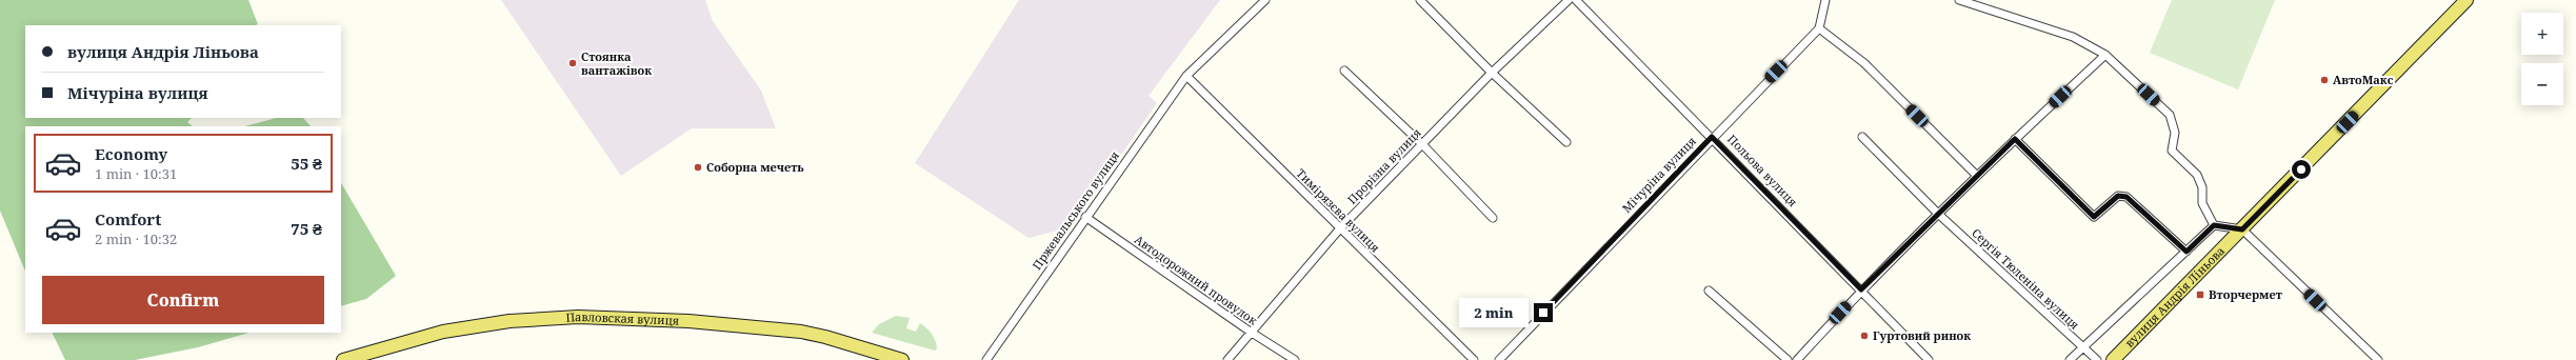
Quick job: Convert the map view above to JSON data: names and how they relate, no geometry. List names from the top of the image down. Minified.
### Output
{"streets":{"main road":["вулиця Андрія Ліньова","Павловская вулиця"],"street":["Прорізна вулиця","Польова вулиця","Мічуріна вулиця","Пржевальського вулиця","Тимірязєва вулиця","Сергія Тюленіна вулиця","Автодорожний провулок"]},"crossings":[["Прорізна вулиця","Тимірязєва вулиця"],["Прорізна вулиця","Автодорожний провулок"],["Польова вулиця","Мічуріна вулиця"],["Пржевальського вулиця","Тимірязєва вулиця"],["Пржевальського вулиця","Автодорожний провулок"]],"places":{"other":["Стоянка вантажівок","АвтоМакс","Соборна мечеть","Гуртовий ринок"],"transit":["Вторчермет"]},"page":{"map_buttons":["+","−"],"banner":["вулиця Андрія Ліньова","Мічуріна вулиця"],"list":[{"name":"Economy","note":"1 min · 10:31","value":"55 ₴"},{"name":"Comfort","note":"2 min · 10:32","value":"75 ₴"}],"buttons":"Confirm","bubble":"2 min"}}
